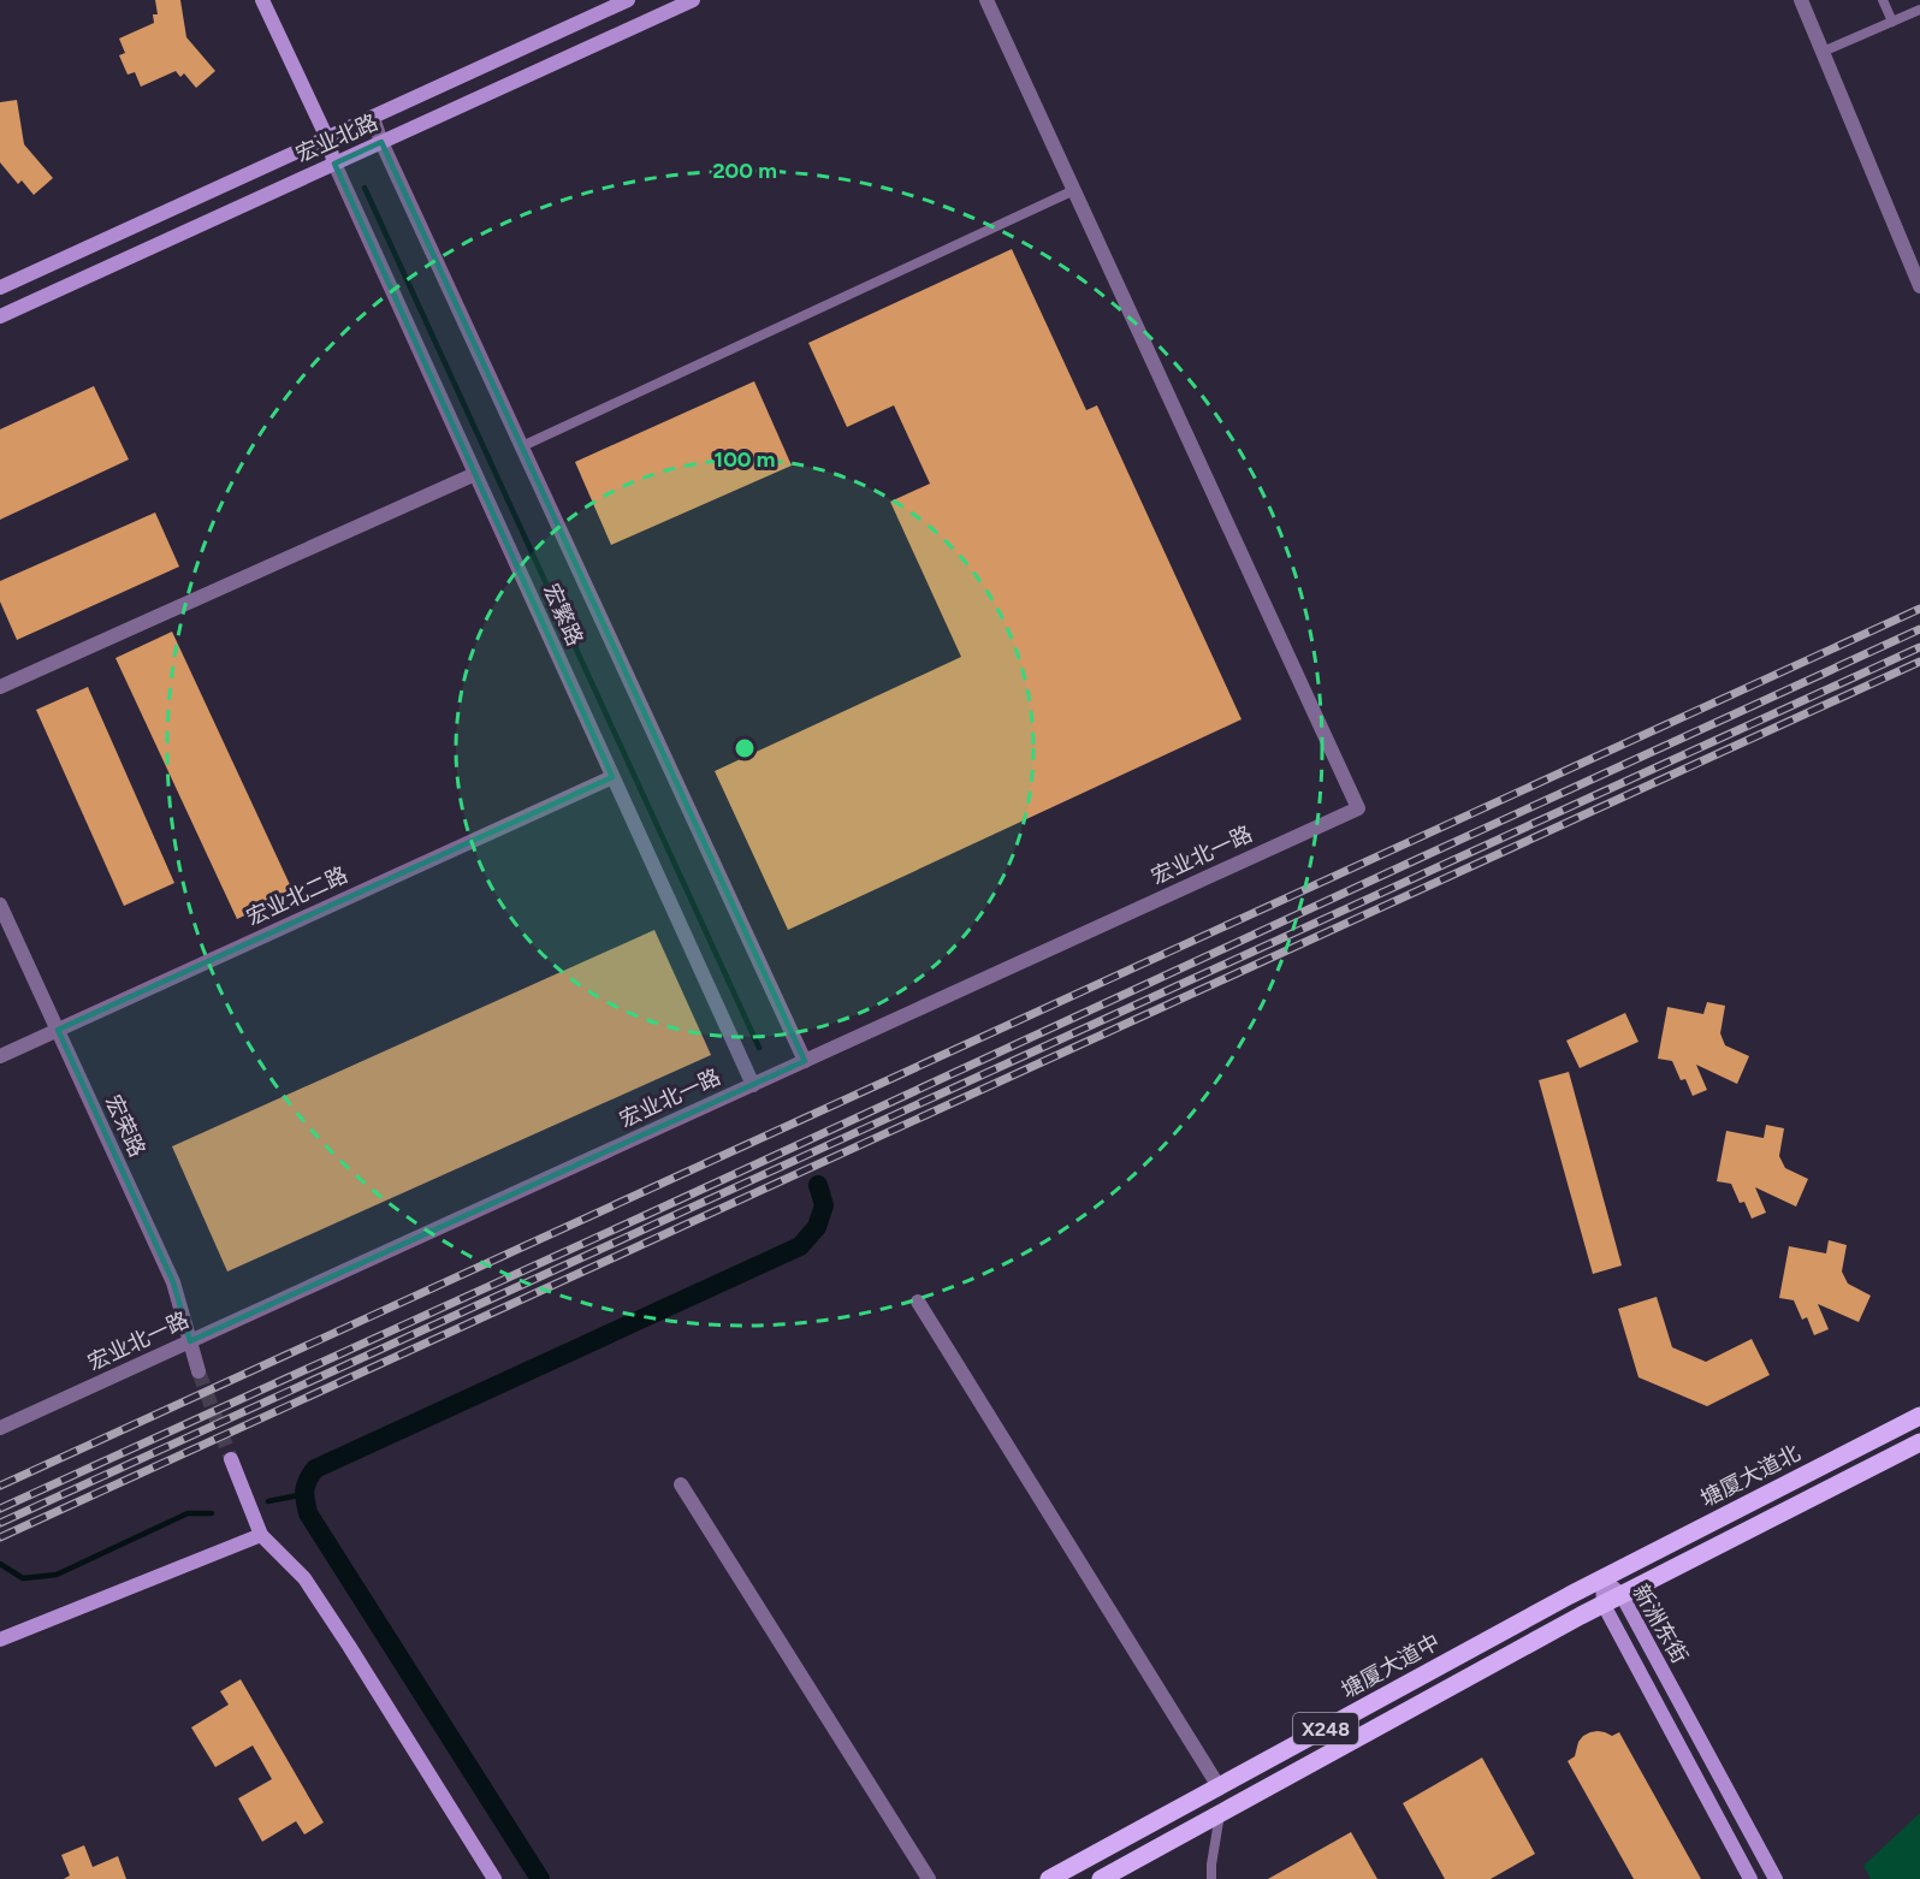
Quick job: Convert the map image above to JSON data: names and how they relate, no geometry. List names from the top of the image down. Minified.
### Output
{"streets":{"main road":["塘厦大道北","塘厦大道中","X248"],"street":["宏业北路","宏繁路","宏业北一路","宏业北二路","宏荣路","新洲东街"]},"crossings":[["宏业北路","宏繁路"],["宏繁路","宏业北一路"],["宏繁路","宏业北二路"],["宏业北一路","宏荣路"],["宏业北二路","宏荣路"],["塘厦大道北","新洲东街"],["塘厦大道北","塘厦大道中"],["新洲东街","塘厦大道中"],["新洲东街","X248"]],"rings":["200 m","100 m"]}
